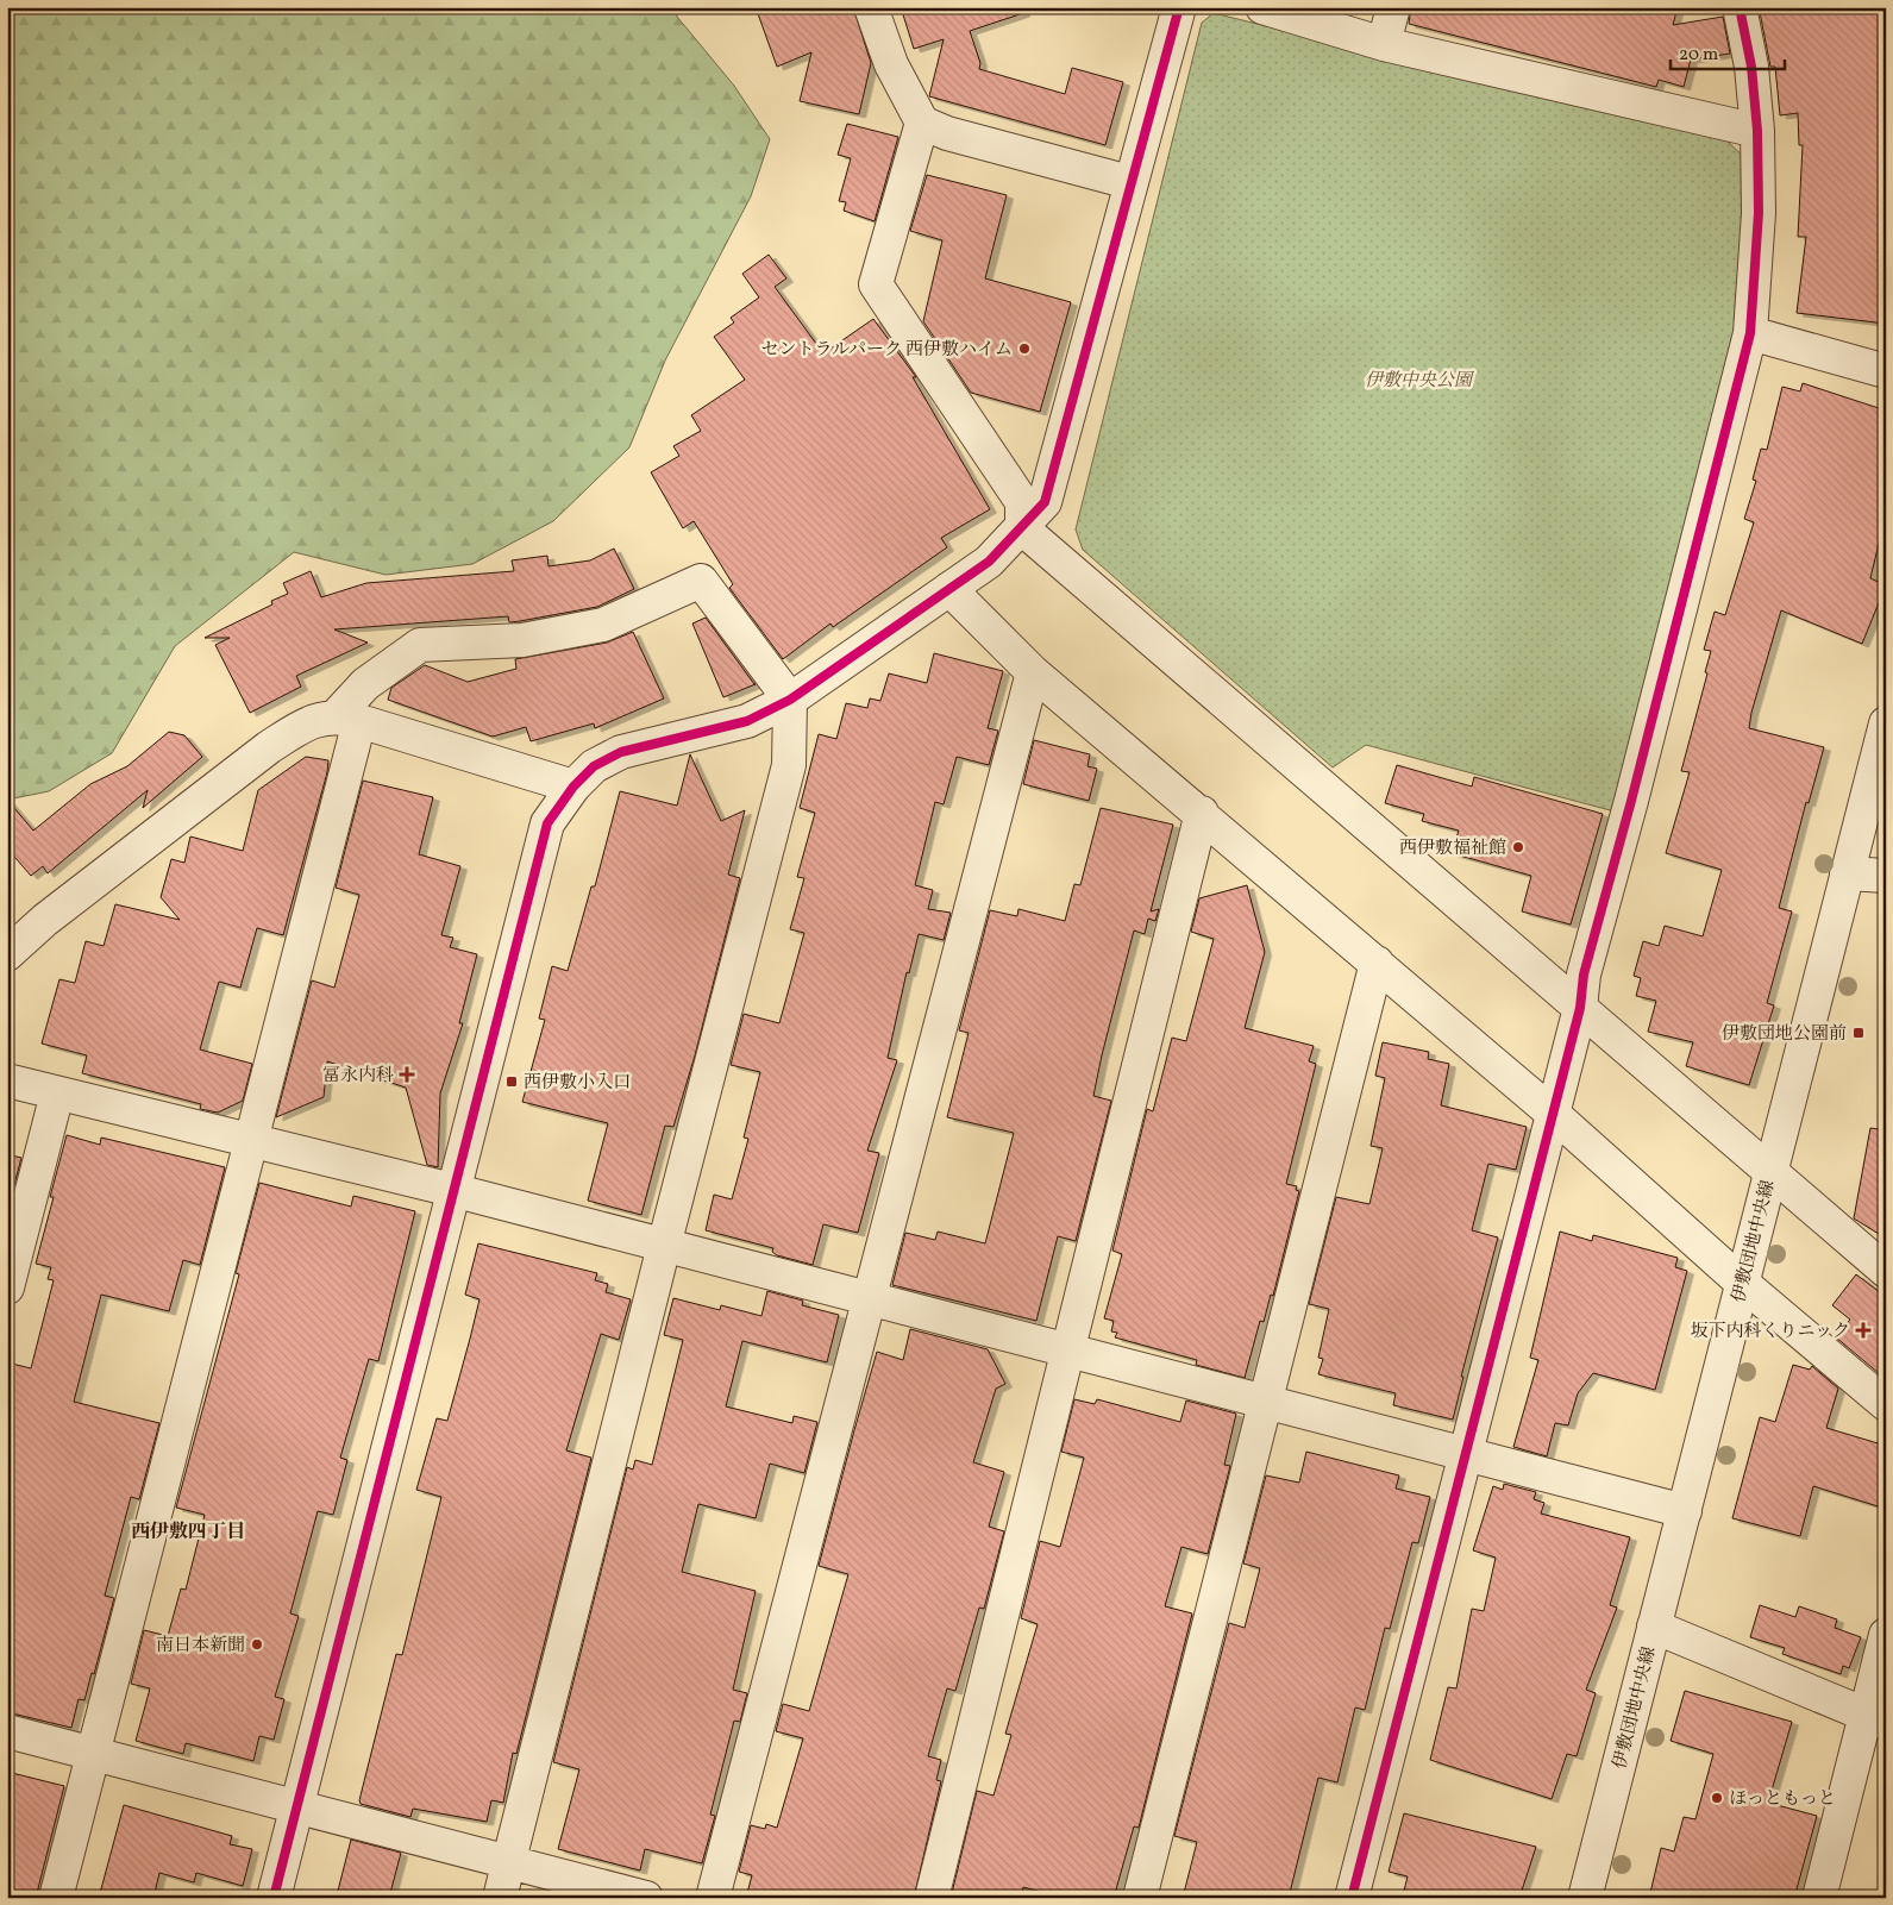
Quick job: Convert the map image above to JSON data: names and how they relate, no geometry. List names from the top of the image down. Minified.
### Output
{"streets":{"street":["伊敷団地中央線"]},"districts":["西伊敷四丁目"],"parks":["伊敷中央公園"],"places":{"other":["セントラルパーク 西伊敷ハイム","西伊敷福祉館","南日本新聞","ほっともっと"],"transit":["伊敷団地公園前","西伊敷小入口"],"health":["冨永内科","坂下内科くりニック"]},"scale_bar":"20 m"}
